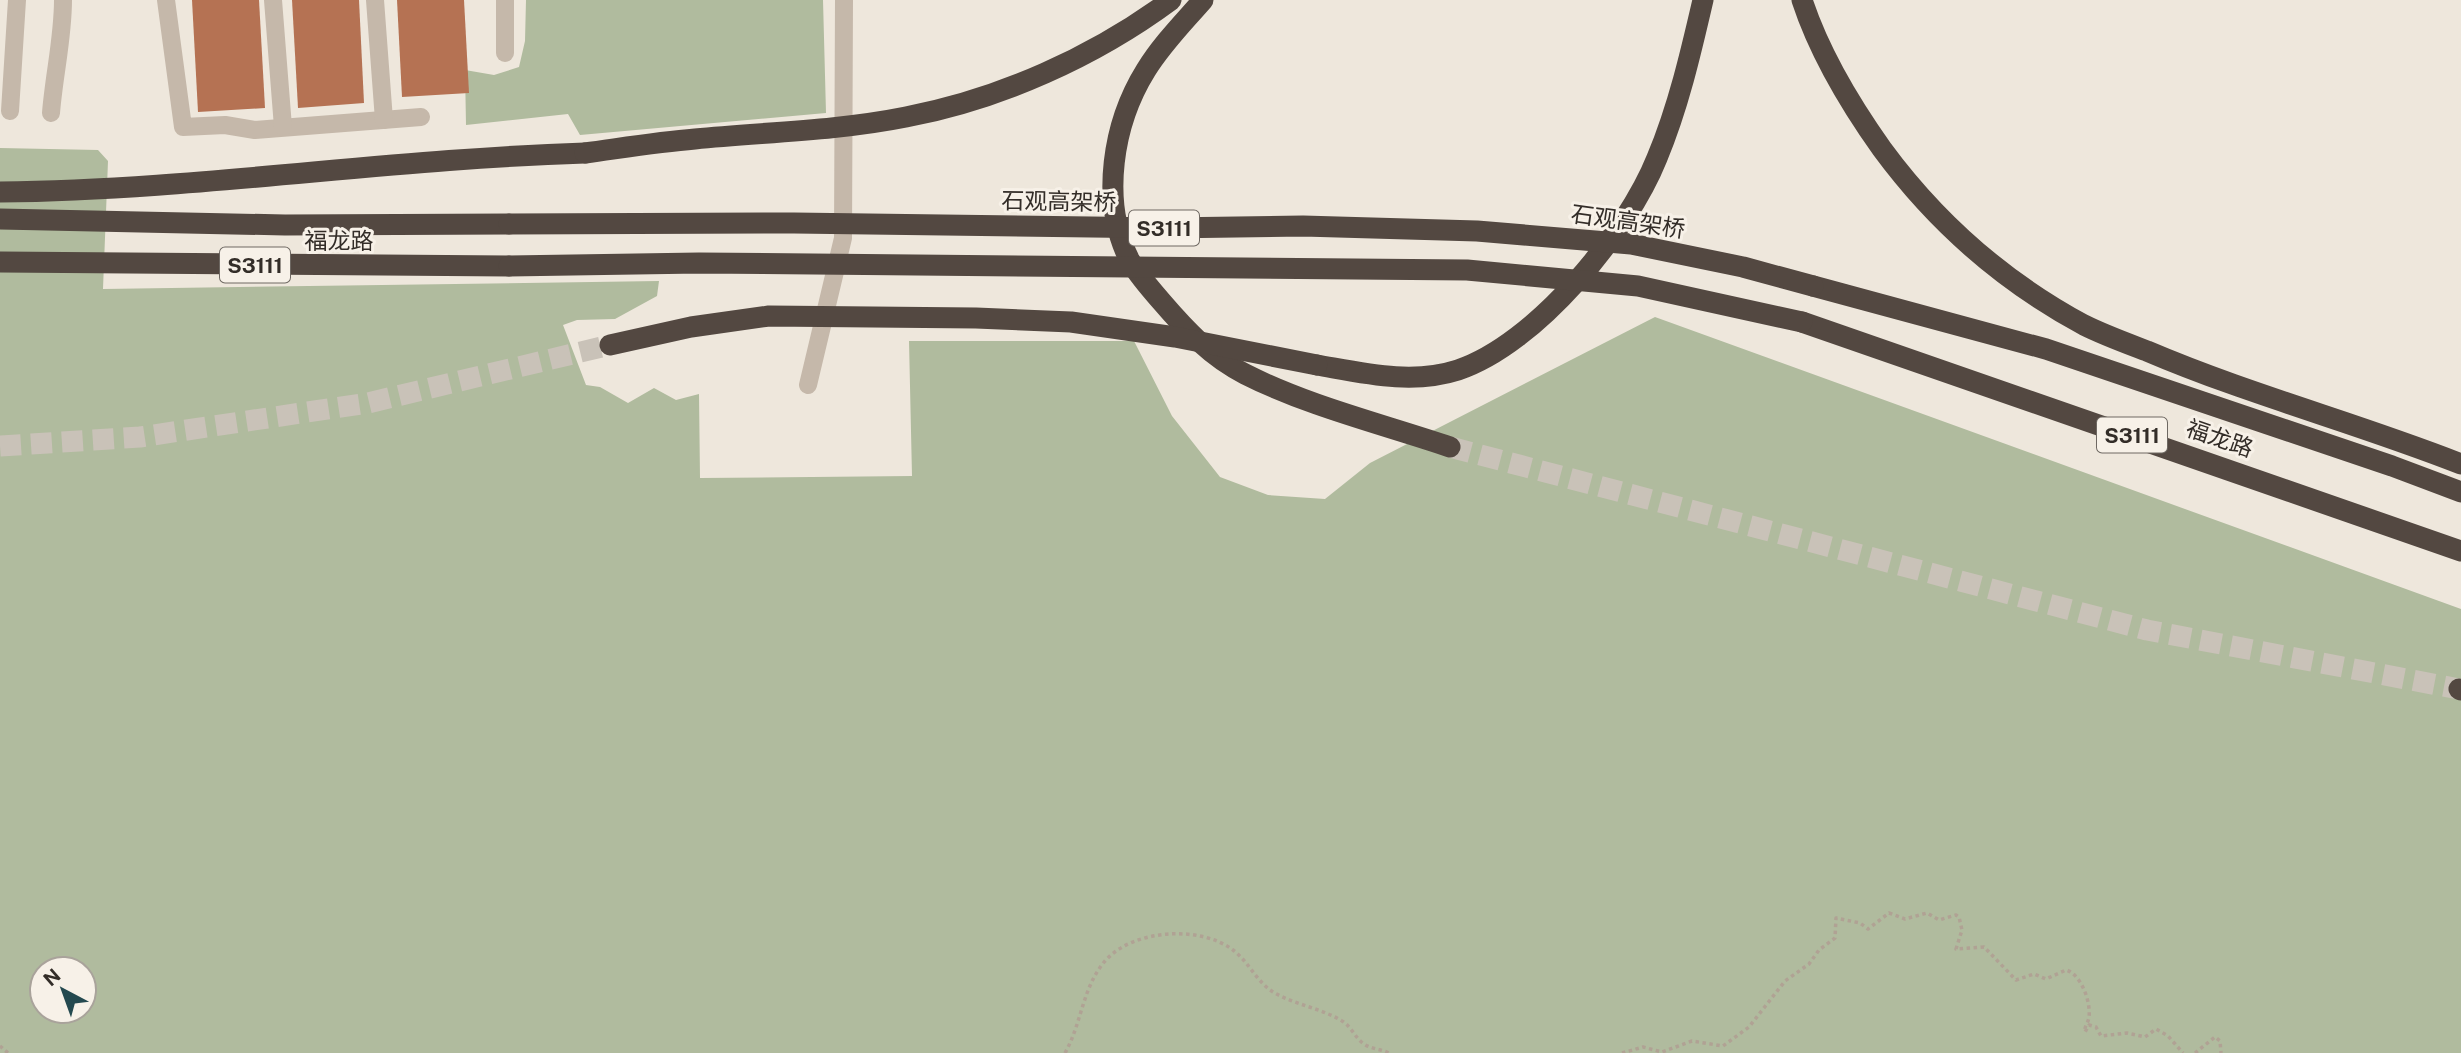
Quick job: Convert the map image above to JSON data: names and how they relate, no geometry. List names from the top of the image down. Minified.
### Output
{"streets":{"highway":["石观高架桥","S3111","福龙路"]},"crossings":[["石观高架桥","福龙路"]],"north":"top left"}
